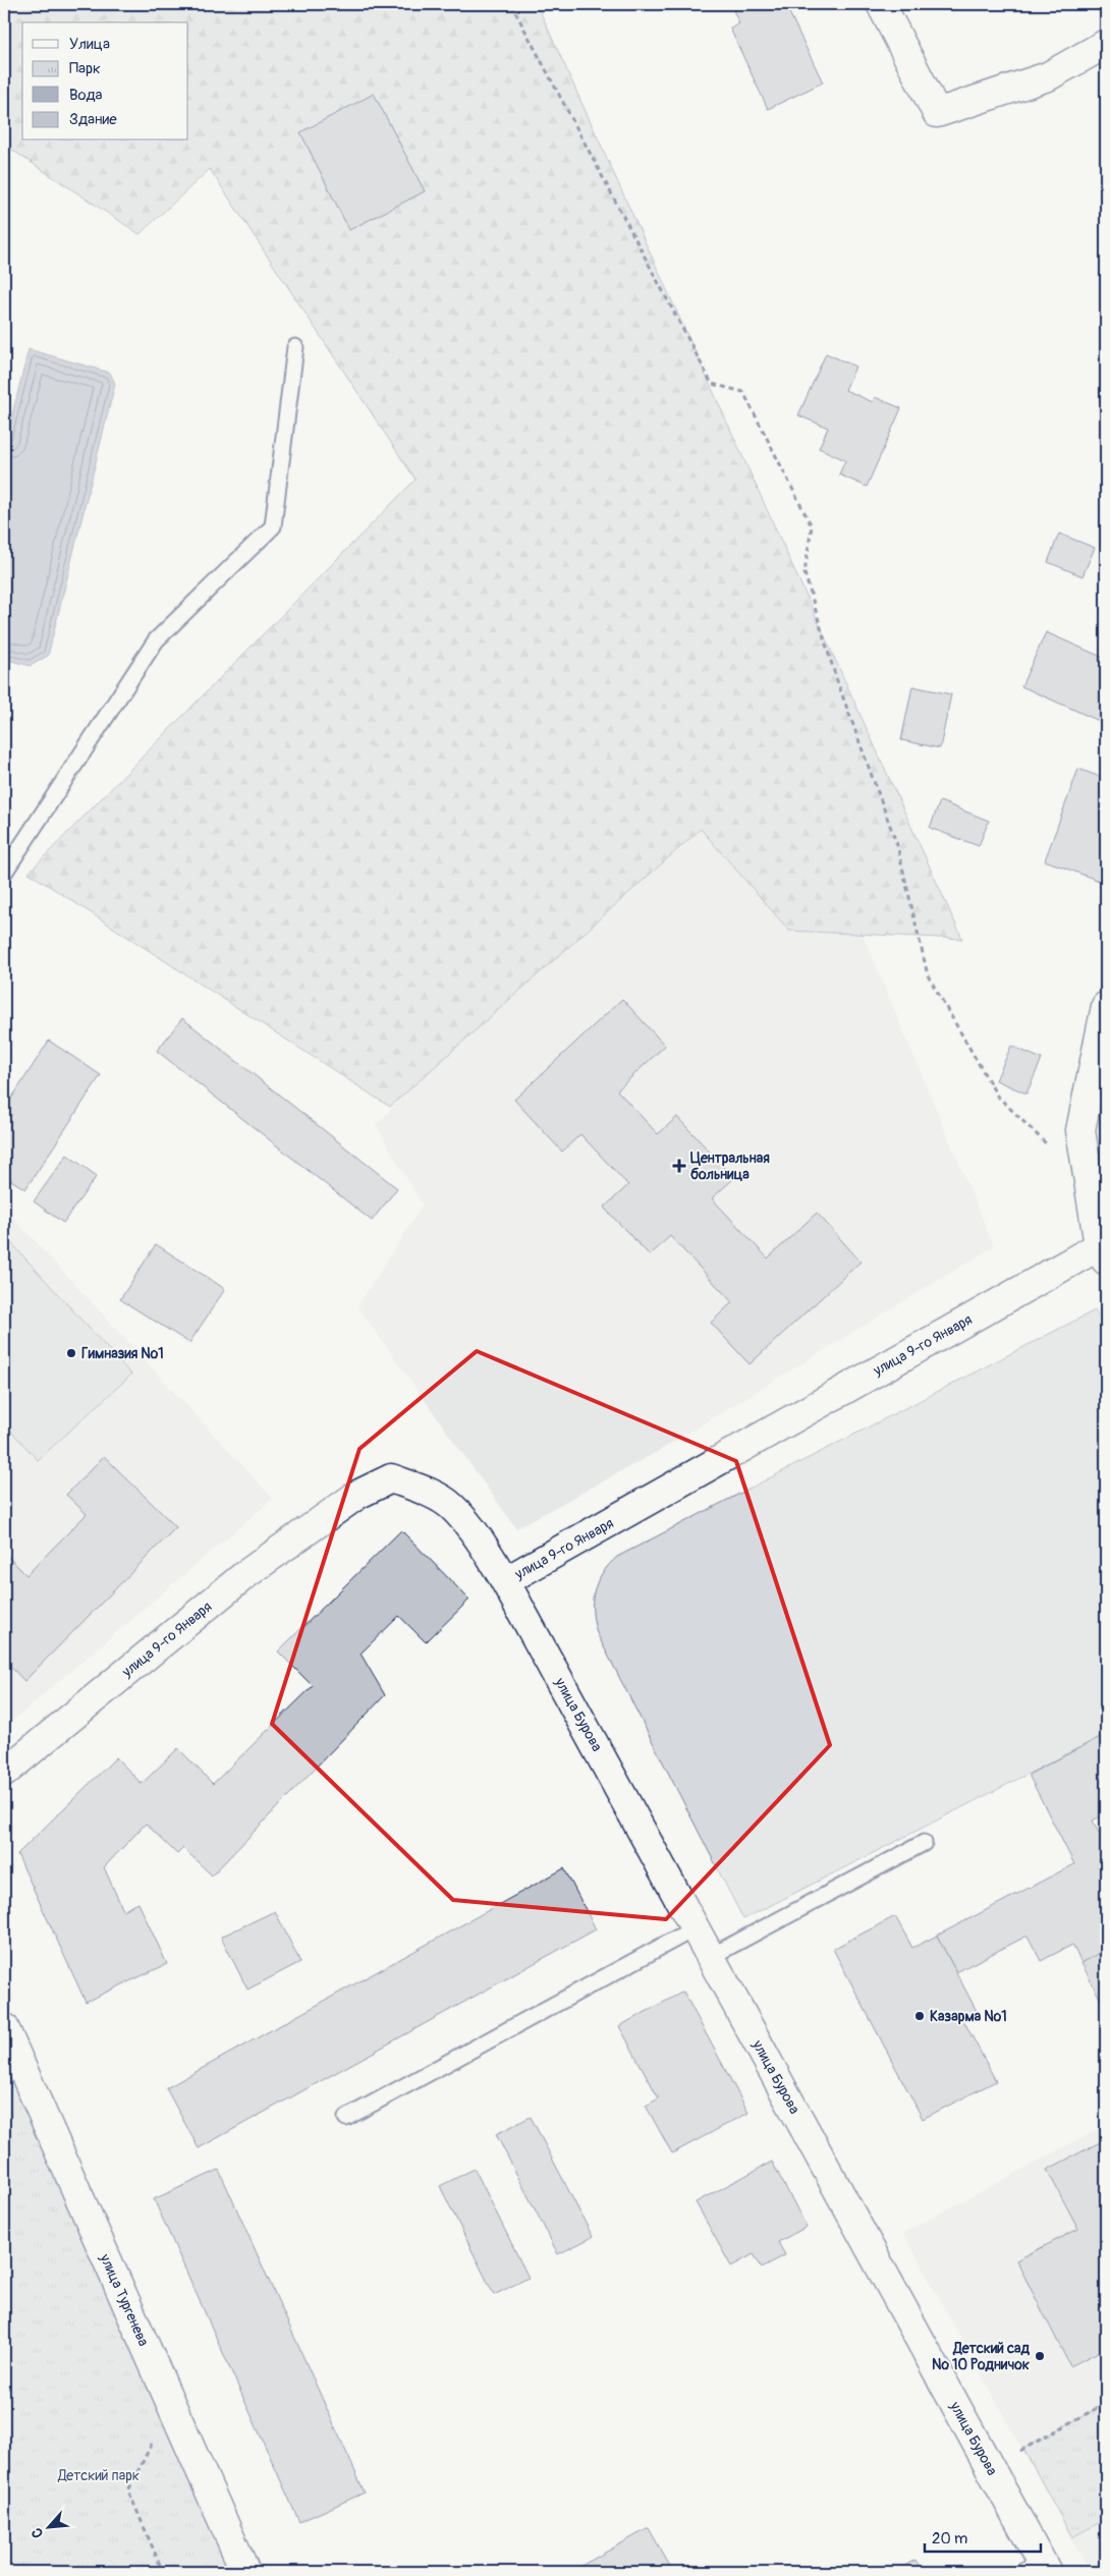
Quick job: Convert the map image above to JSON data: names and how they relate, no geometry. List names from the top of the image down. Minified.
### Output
{"streets":{"street":["улица 9-го Января","улица Бурова","улица Тургенева"]},"crossings":[["улица 9-го Января","улица Бурова"]],"parks":["Детский парк"],"places":{"health":["Центральная больница"],"other":["Гимназия №1","Казарма №1","Детский сад № 10 Родничок"]},"legend":["Улица","Парк","Вода","Здание"],"scale_bar":"20 m","north":"bottom left"}
